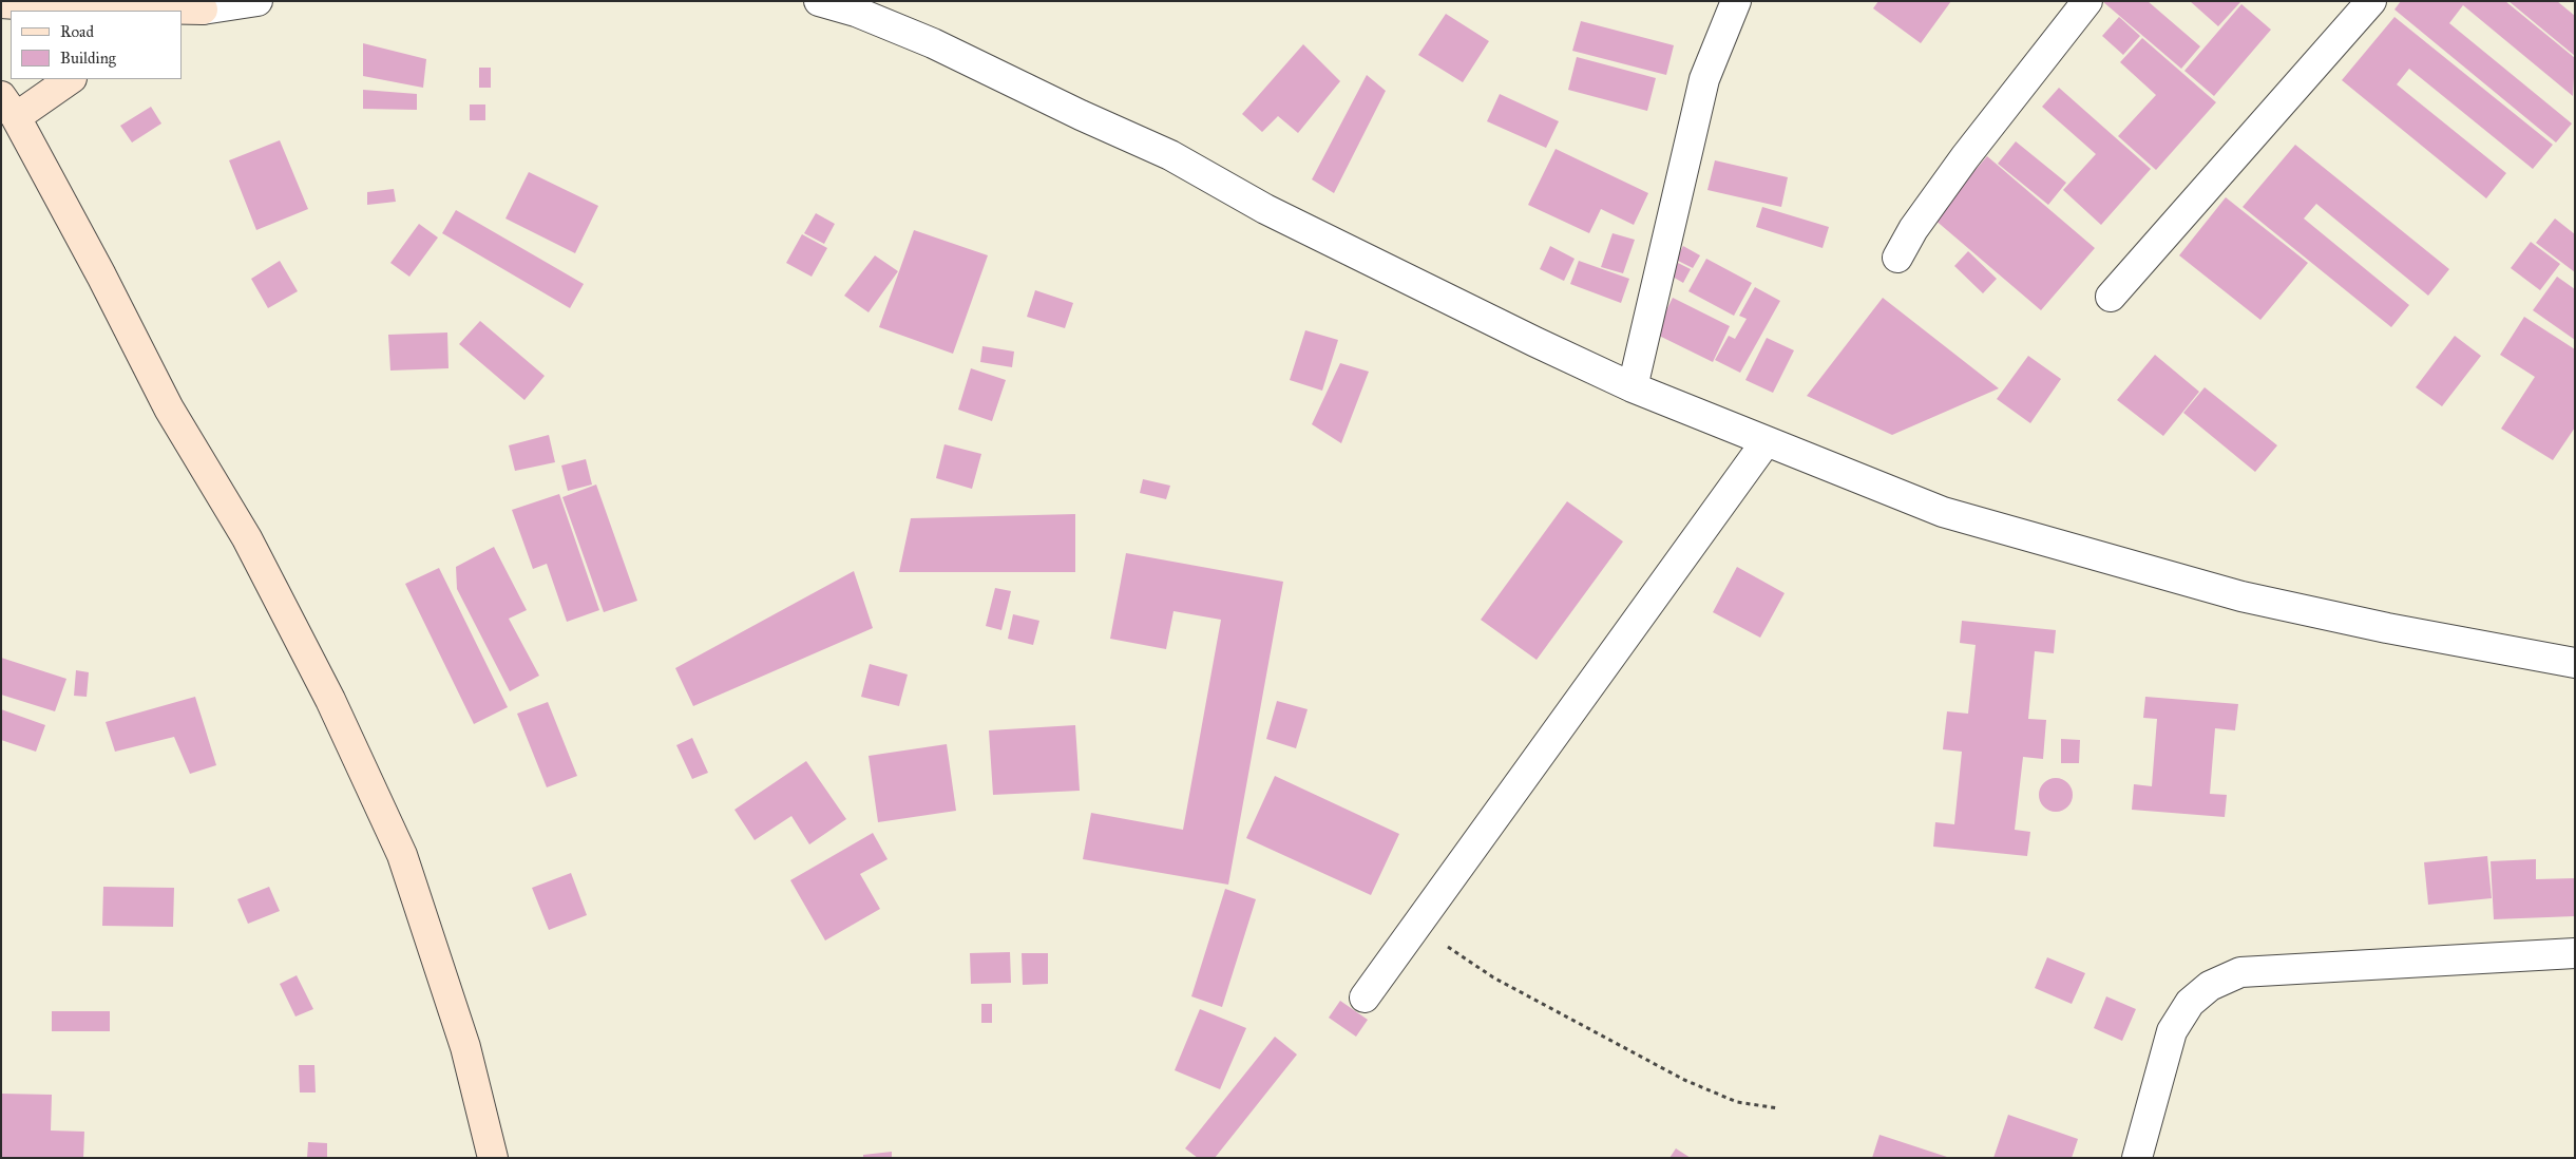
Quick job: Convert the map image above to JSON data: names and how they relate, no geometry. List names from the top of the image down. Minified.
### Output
{"legend":["Road","Building"]}
